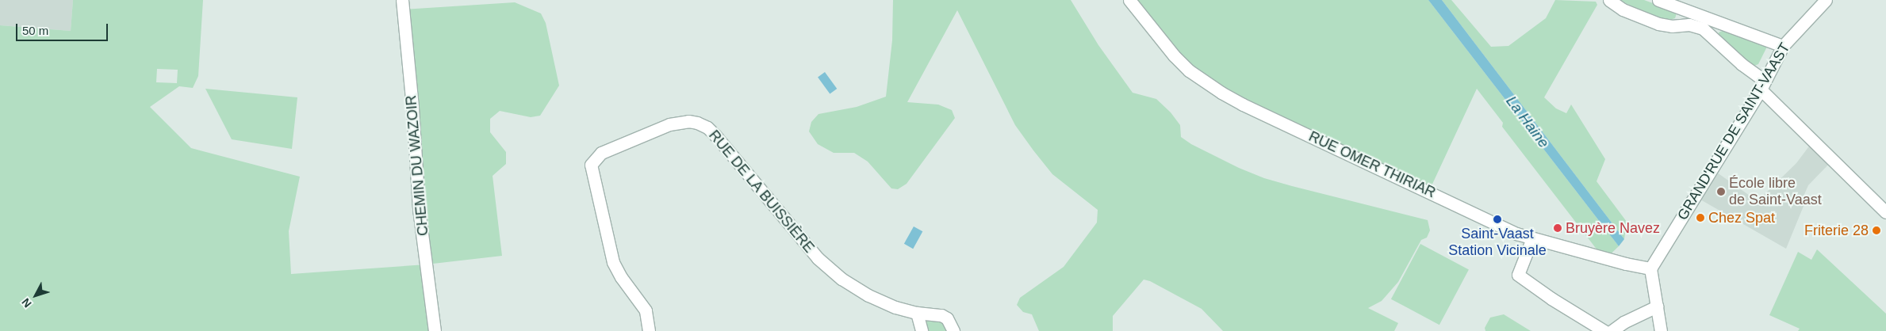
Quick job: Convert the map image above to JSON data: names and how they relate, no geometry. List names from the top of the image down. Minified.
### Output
{"streets":{"street":["GRAND'RUE DE SAINT-VAAST","RUE OMER THIRIAR","CHEMIN DU WAZOIR","RUE DE LA BUISSIÈRE"]},"crossings":[["GRAND'RUE DE SAINT-VAAST","RUE OMER THIRIAR"]],"water":["La Haine"],"places":["École libre de Saint-Vaast","Chez Spat","Saint-Vaast Station Vicinale","Bruyère Navez","Friterie 28"],"scale_bar":"50 m","north":"bottom left"}
